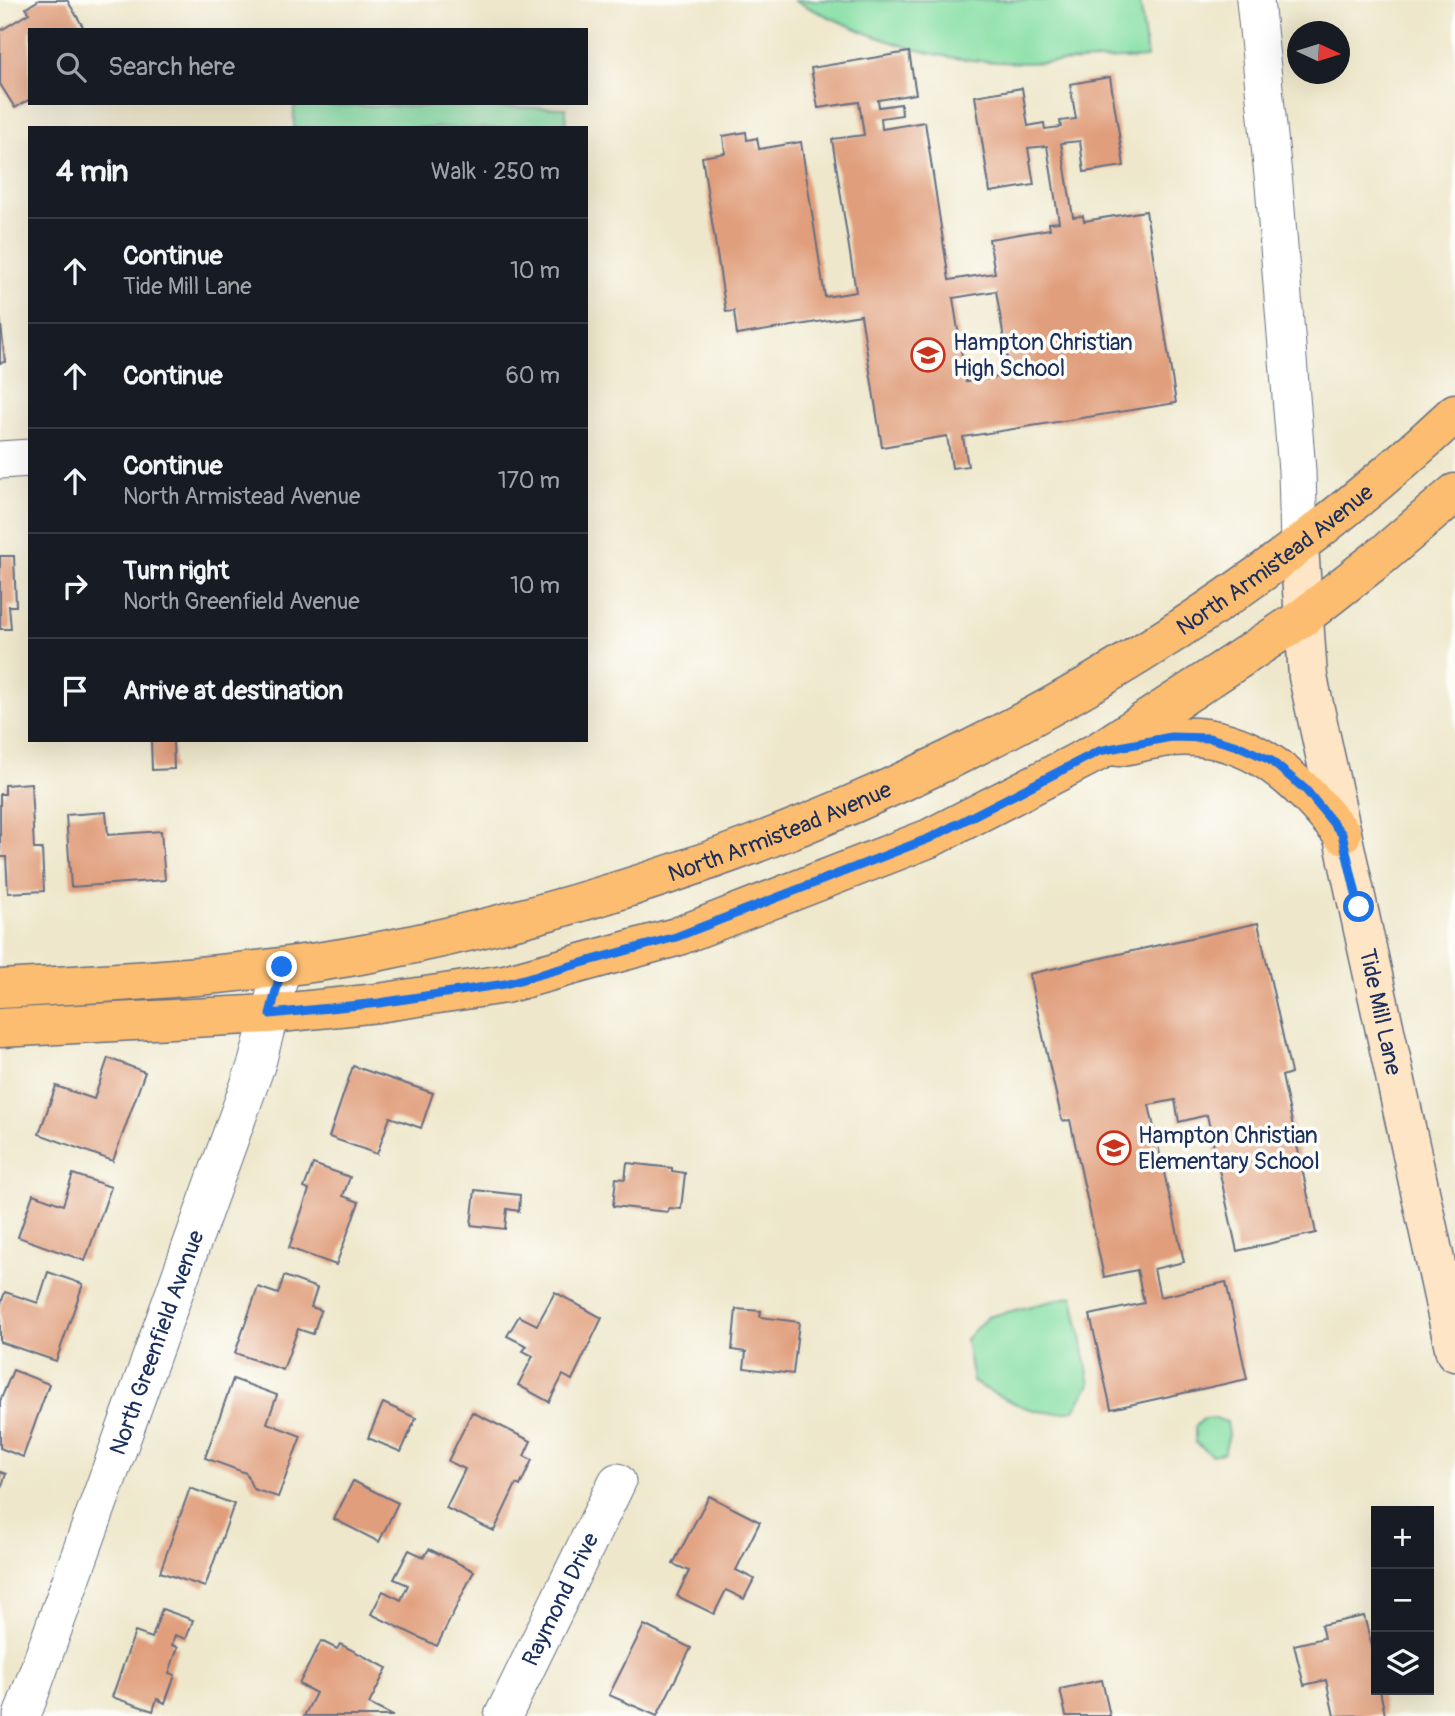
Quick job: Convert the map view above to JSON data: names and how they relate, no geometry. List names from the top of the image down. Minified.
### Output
{"streets":{"main road":["North Armistead Avenue"],"street":["Tide Mill Lane","North Greenfield Avenue","Raymond Drive"]},"crossings":[["North Armistead Avenue","Tide Mill Lane"],["North Armistead Avenue","North Greenfield Avenue"]],"places":{"school or university":["Hampton Christian High School","Hampton Christian Elementary School"]},"north":"right","page":{"search":"Search here","heading":["4 min","Walk · 250 m"],"list":[["Continue","Tide Mill Lane","10 m"],["Continue","60 m"],["Continue","North Armistead Avenue","170 m"],["Turn right","North Greenfield Avenue","10 m"],"Arrive at destination"],"map_buttons":["+","−"]}}
